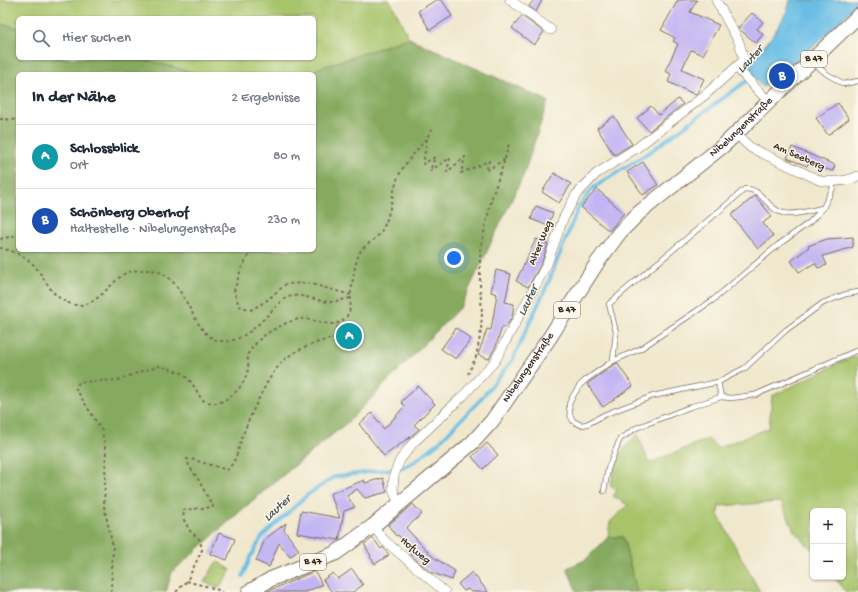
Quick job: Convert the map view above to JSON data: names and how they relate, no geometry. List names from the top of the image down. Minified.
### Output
{"streets":{"main road":["B 47","Nibelungenstraße"],"street":["Am Seeberg","Alter Weg","Hofweg"]},"crossings":[["Nibelungenstraße","Am Seeberg"],["Nibelungenstraße","Alter Weg"],["Nibelungenstraße","Hofweg"]],"water":["Lauter"],"page":{"search":"Hier suchen","pins":["B","A"],"heading":["In der Nähe","2 Ergebnisse"],"list":[{"mark":"A","name":"Schlossblick","note":"Ort","value":"80 m"},{"mark":"B","name":"Schönberg Oberhof","note":"Haltestelle · Nibelungenstraße","value":"230 m"}],"map_buttons":["+","−"]}}
